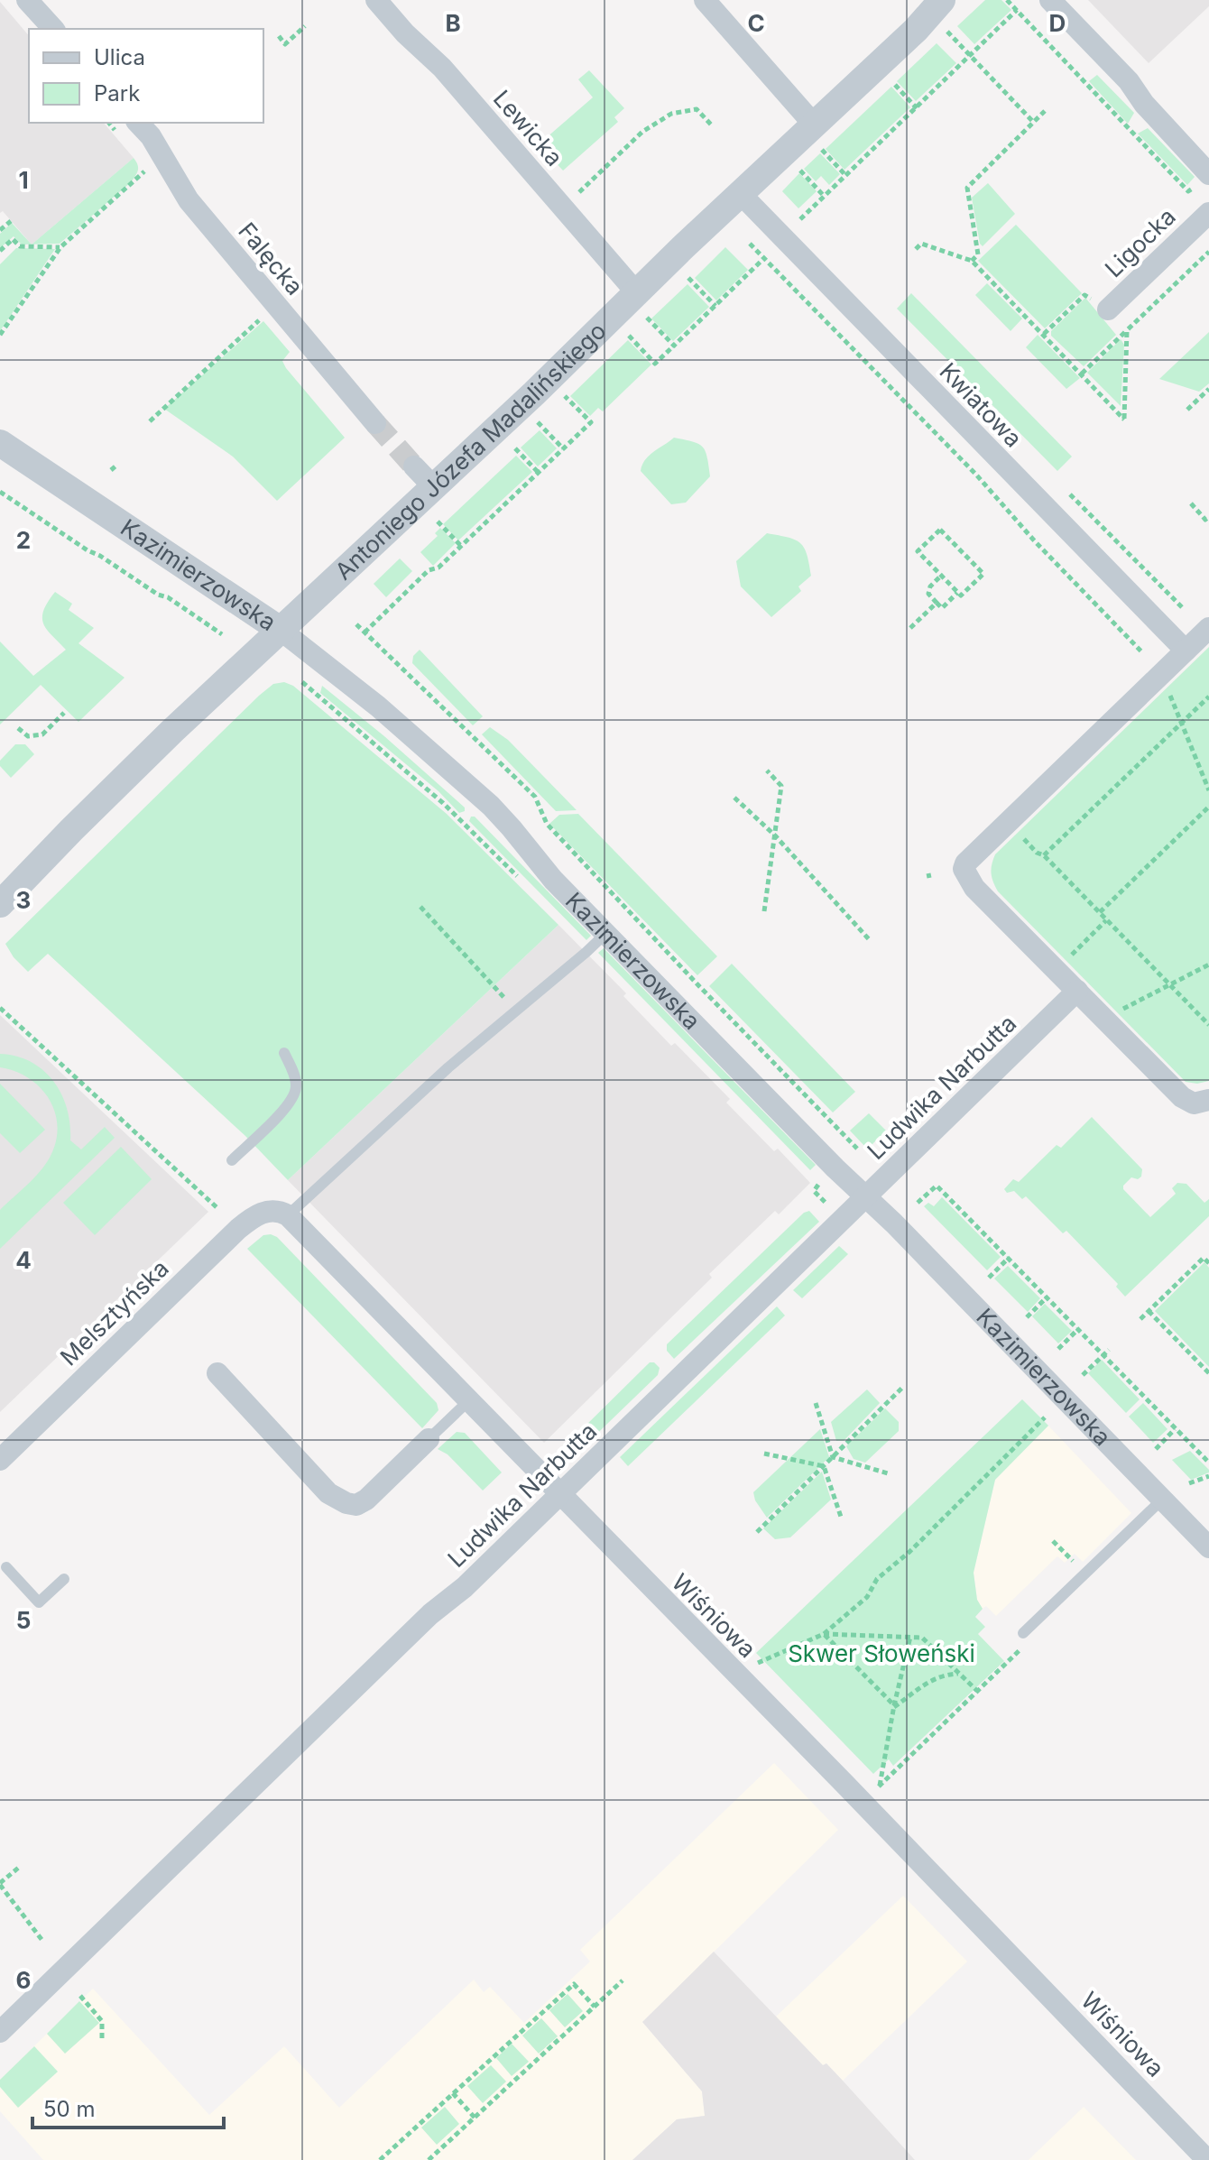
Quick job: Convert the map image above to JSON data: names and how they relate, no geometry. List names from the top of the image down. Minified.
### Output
{"streets":{"street":["Lewicka","Ligocka","Falęcka","Kwiatowa","Antoniego Józefa Madalińskiego","Kazimierzowska","Ludwika Narbutta","Melsztyńska","Wiśniowa"]},"crossings":[["Lewicka","Antoniego Józefa Madalińskiego"],["Kwiatowa","Antoniego Józefa Madalińskiego"],["Antoniego Józefa Madalińskiego","Kazimierzowska"],["Kazimierzowska","Ludwika Narbutta"],["Ludwika Narbutta","Wiśniowa"],["Melsztyńska","Wiśniowa"]],"parks":["Skwer Słoweński"],"legend":["Ulica","Park"],"scale_bar":"50 m","grid":{"columns":["B","C","D"],"rows":["1","2","3","4","5","6"]}}
